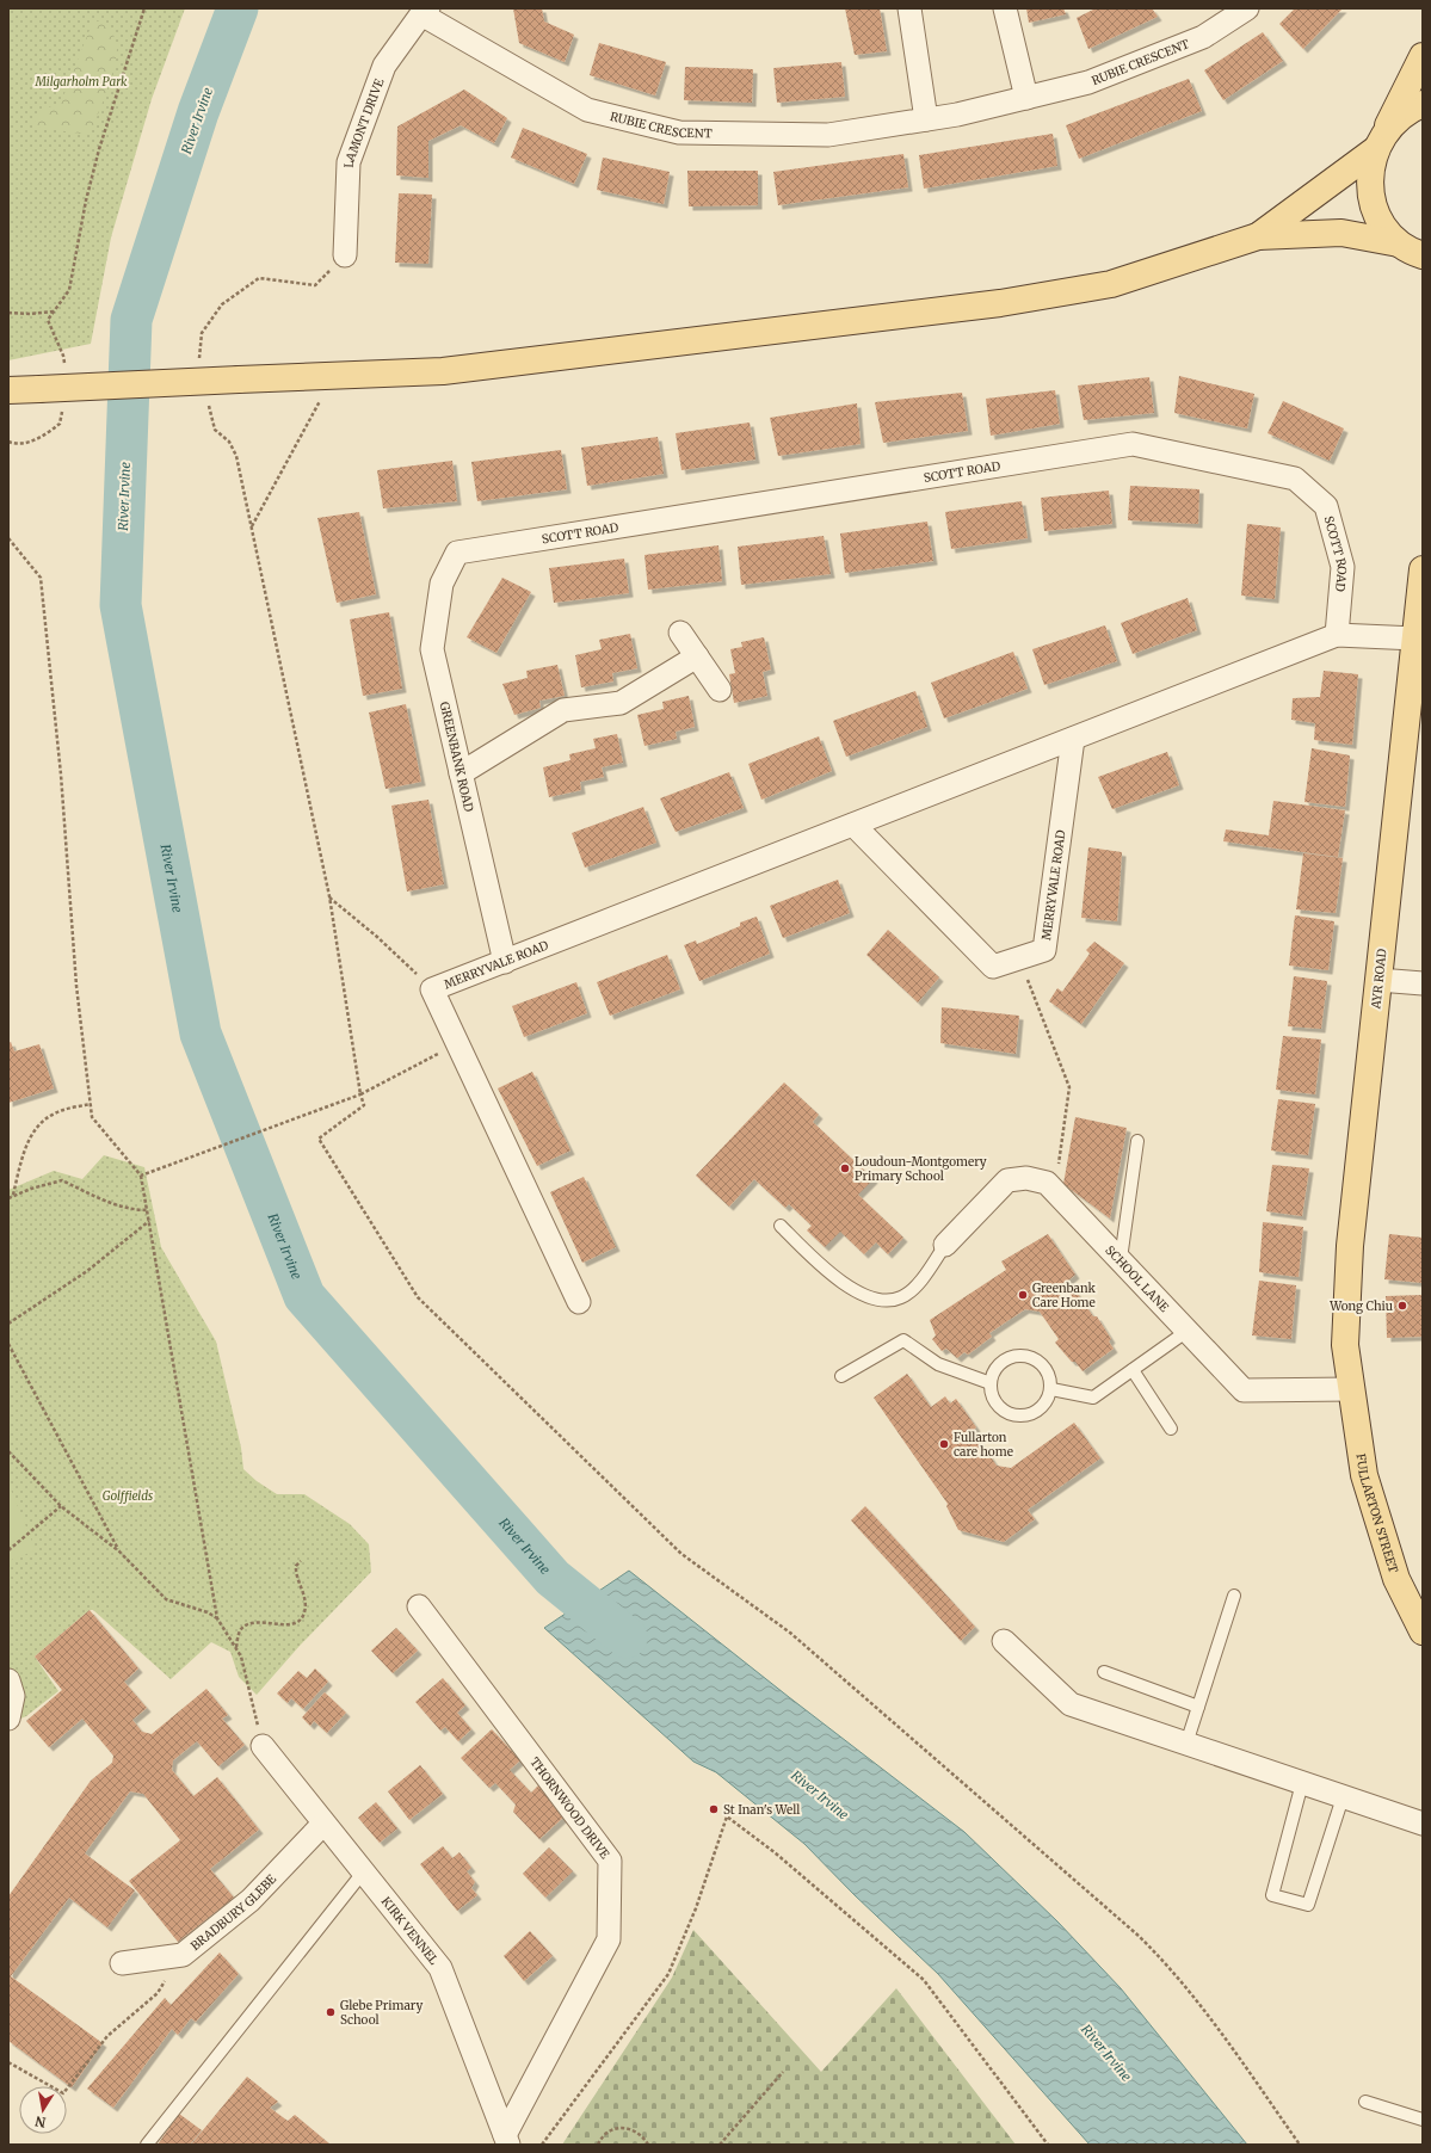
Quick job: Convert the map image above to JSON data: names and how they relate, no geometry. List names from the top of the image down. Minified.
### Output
{"streets":{"main road":["AYR ROAD","FULLARTON STREET"],"street":["RUBIE CRESCENT","LAMONT DRIVE","SCOTT ROAD","GREENBANK ROAD","MERRYVALE ROAD","SCHOOL LANE","THORNWOOD DRIVE","BRADBURY GLEBE","KIRK VENNEL"]},"crossings":[["RUBIE CRESCENT","LAMONT DRIVE"],["SCOTT ROAD","GREENBANK ROAD"],["SCOTT ROAD","MERRYVALE ROAD"],["GREENBANK ROAD","MERRYVALE ROAD"],["MERRYVALE ROAD","AYR ROAD"],["AYR ROAD","SCHOOL LANE"],["AYR ROAD","FULLARTON STREET"],["SCHOOL LANE","FULLARTON STREET"],["THORNWOOD DRIVE","KIRK VENNEL"],["BRADBURY GLEBE","KIRK VENNEL"]],"water":["River Irvine"],"parks":["Milgarholm Park","Golffields"],"places":["Loudoun-Montgomery Primary School","Greenbank Care Home","Wong Chiu","Fullarton care home","St Inan's Well","Glebe Primary School"],"north":"bottom"}
